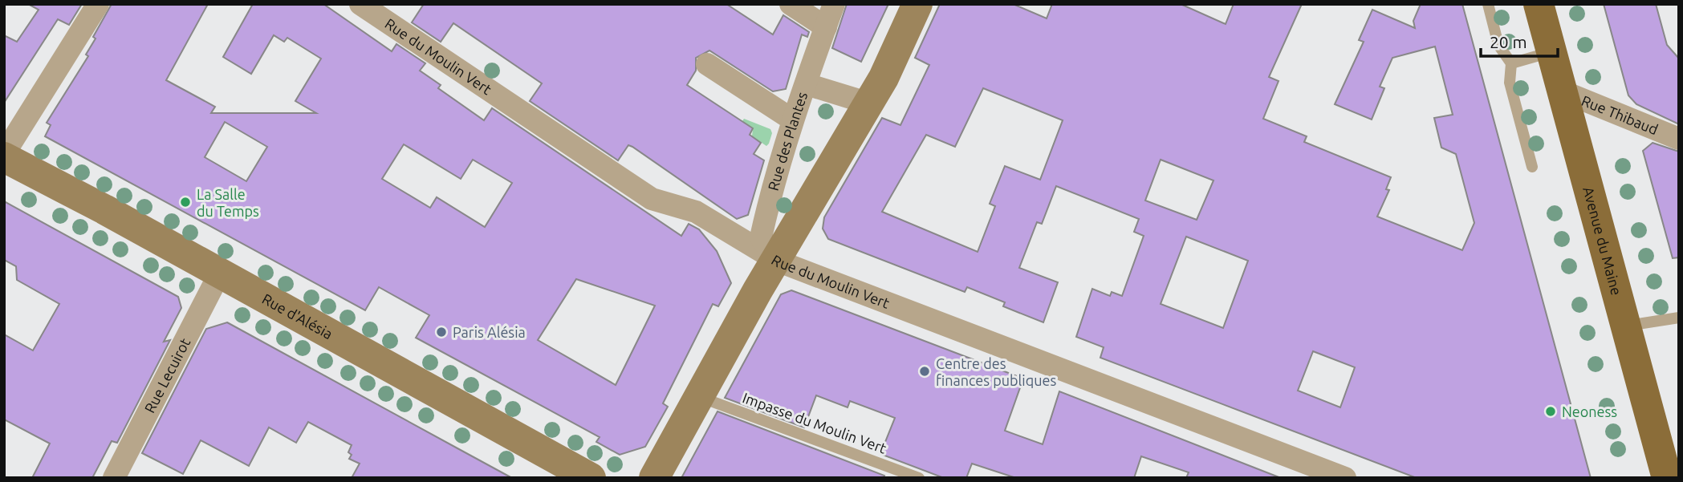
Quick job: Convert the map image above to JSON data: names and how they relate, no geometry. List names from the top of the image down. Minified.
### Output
{"streets":{"main road":["Avenue du Maine","Rue d'Alésia"],"street":["Rue du Moulin Vert","Rue Thibaud","Rue des Plantes","Rue Lecuirot"],"lane":["Impasse du Moulin Vert"]},"crossings":[["Rue du Moulin Vert","Rue des Plantes"],["Rue Thibaud","Avenue du Maine"],["Rue d'Alésia","Rue Lecuirot"]],"places":["La Salle du Temps","Paris Alésia","Centre des finances publiques","Neoness"],"scale_bar":"20 m"}
